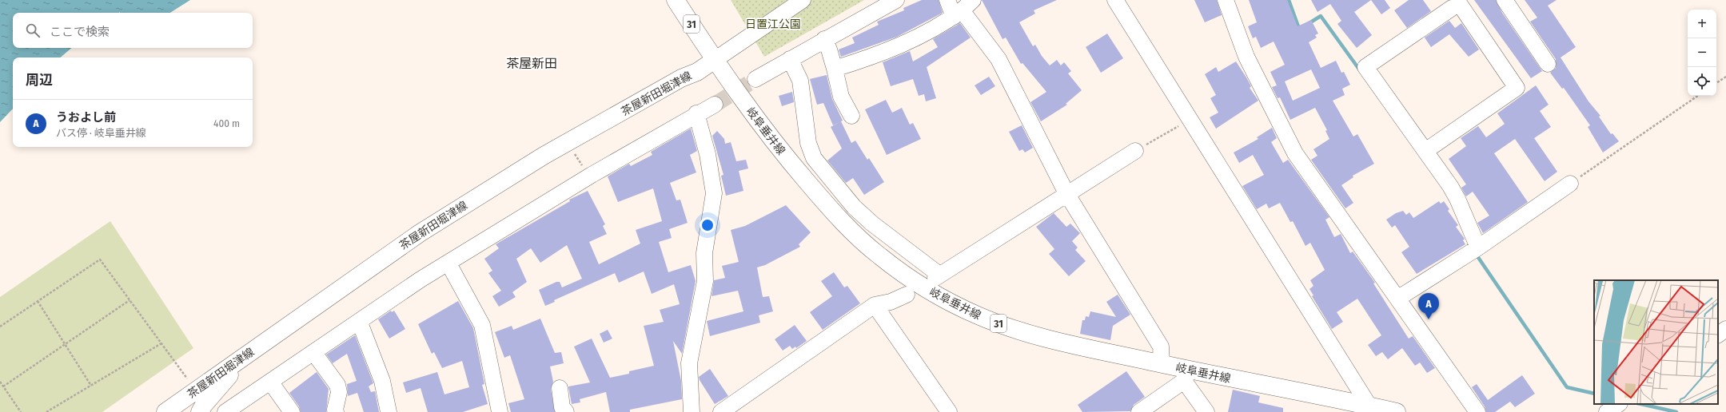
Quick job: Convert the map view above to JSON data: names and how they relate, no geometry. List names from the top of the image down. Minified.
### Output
{"streets":{"main road":["31","茶屋新田堀津線","岐阜垂井線"]},"crossings":[["茶屋新田堀津線","岐阜垂井線"]],"districts":["茶屋新田"],"parks":["日置江公園"],"page":{"map_buttons":["+","−"],"search":"ここで検索","heading":"周辺","list":[{"mark":"A","name":"うおよし前","note":"バス停 · 岐阜垂井線","value":"400 m"}],"pins":"A"}}
